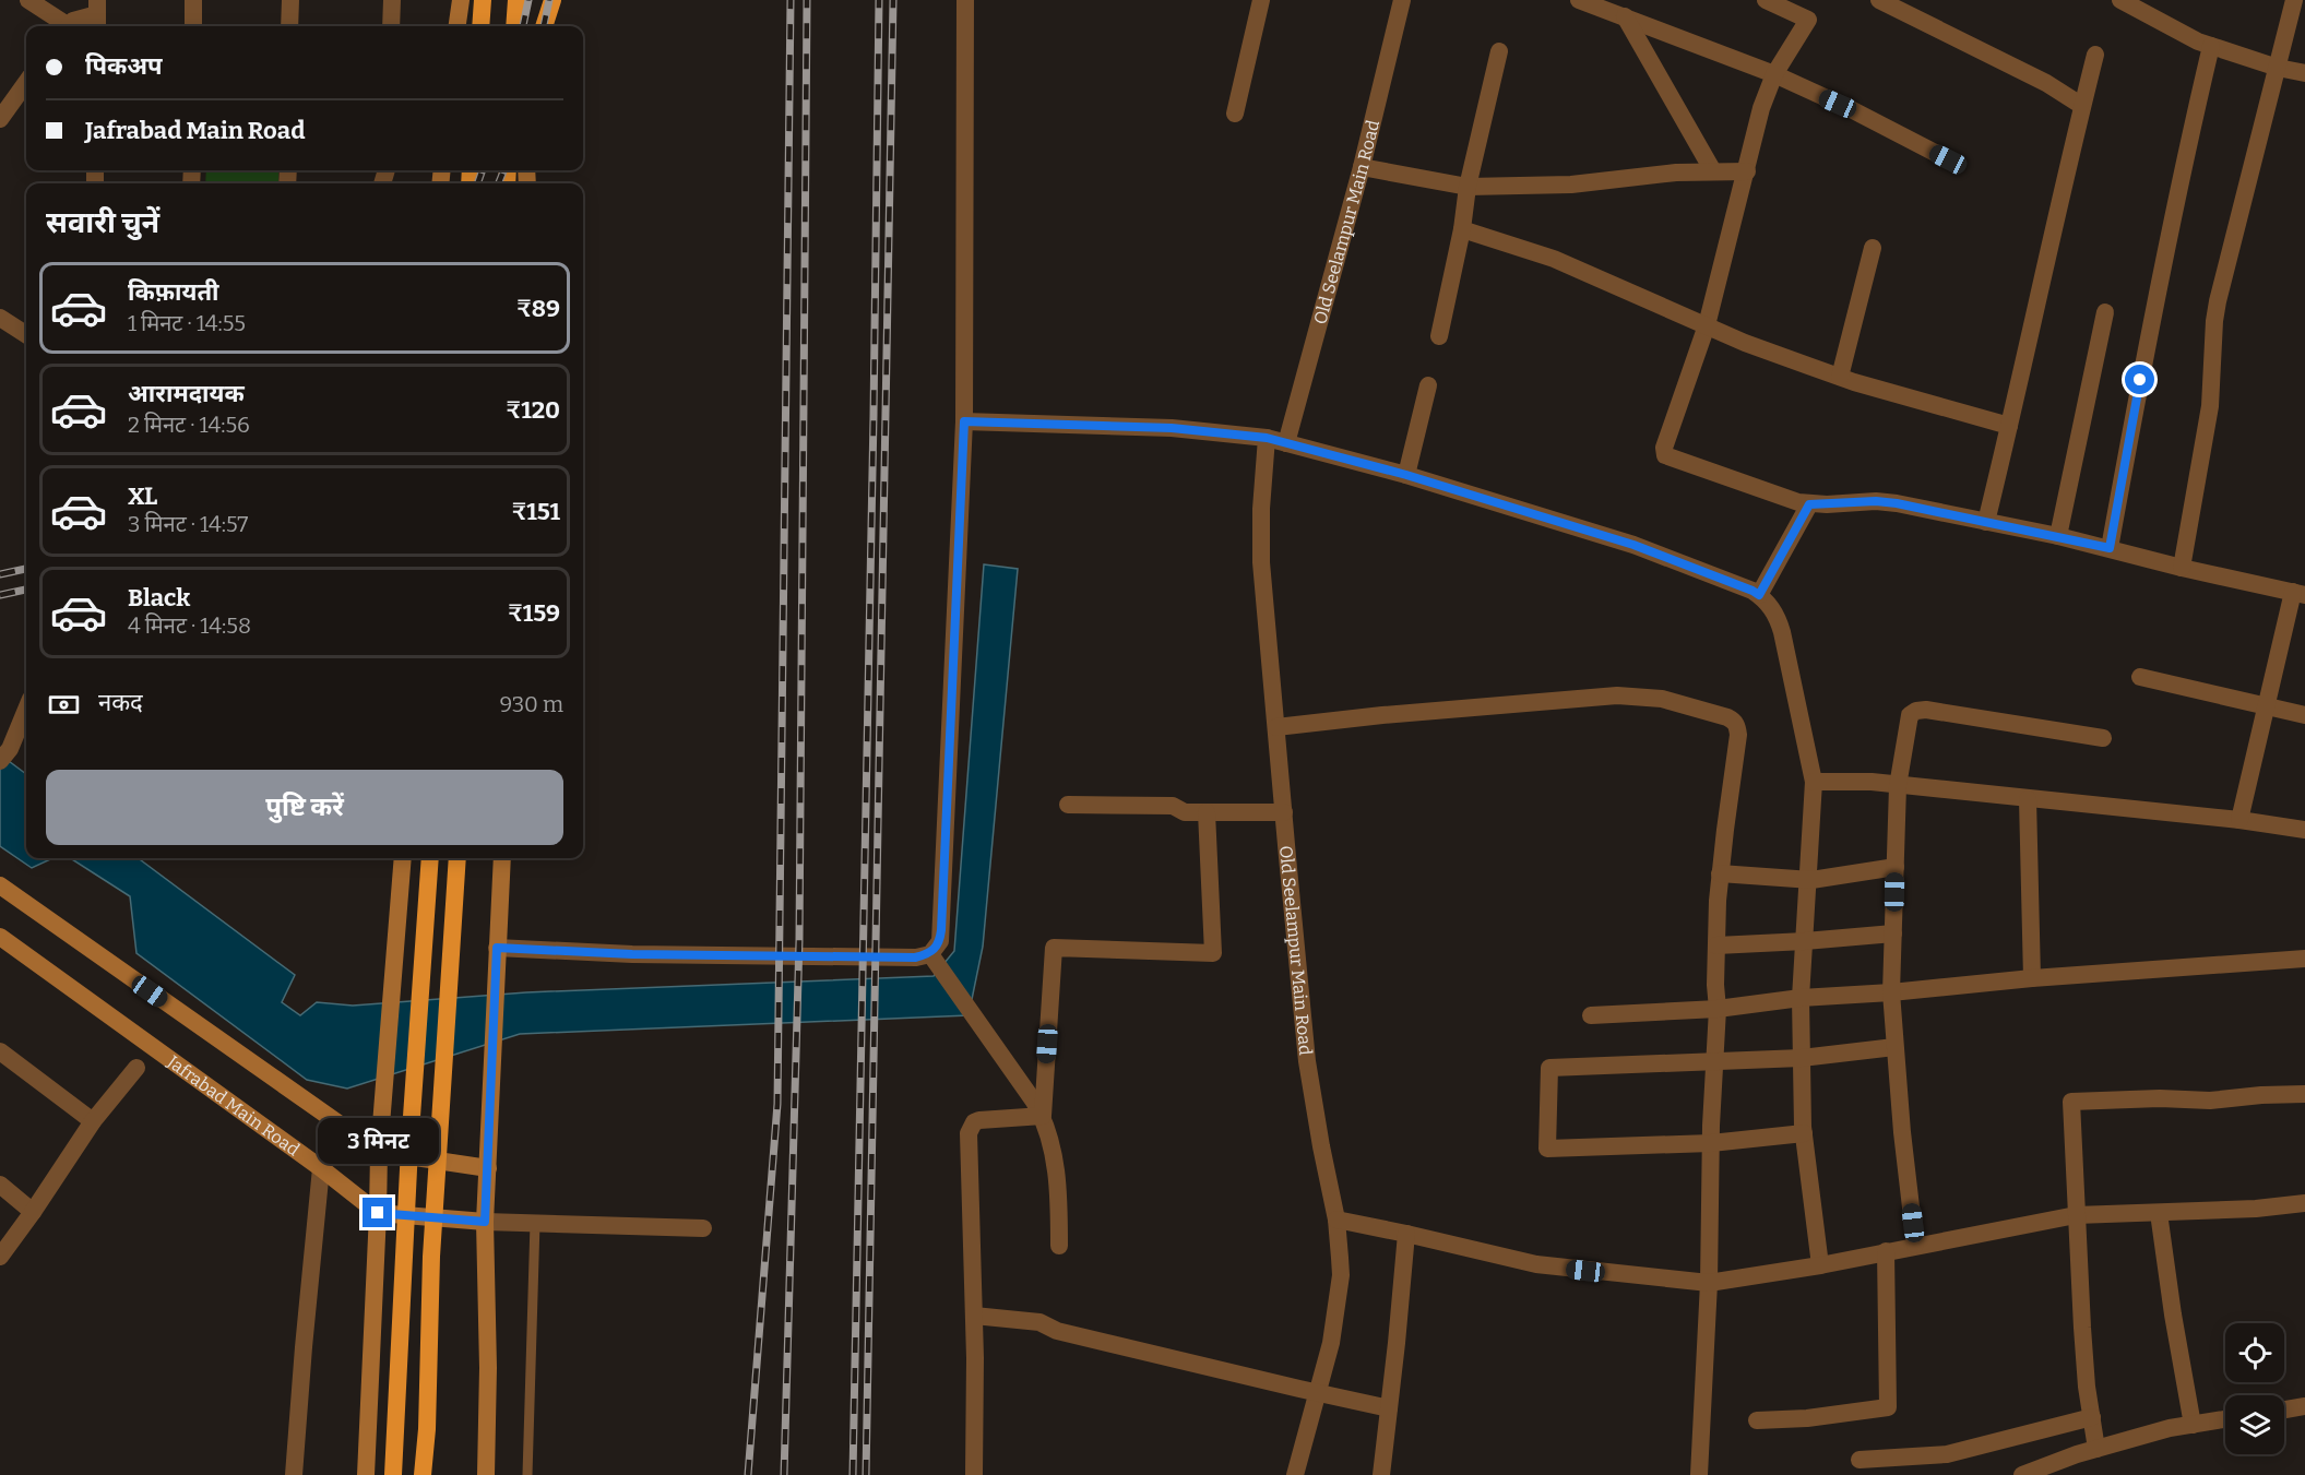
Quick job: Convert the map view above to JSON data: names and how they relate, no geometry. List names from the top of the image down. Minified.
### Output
{"streets":{"main road":["Jafrabad Main Road"],"street":["Old Seelampur Main Road"]},"page":{"banner":["पिकअप","Jafrabad Main Road"],"heading":"सवारी चुनें","list":[{"name":"किफ़ायती","note":"1 मिनट · 14:55","value":"₹89"},{"name":"आरामदायक","note":"2 मिनट · 14:56","value":"₹120"},{"name":"XL","note":"3 मिनट · 14:57","value":"₹151"},{"name":"Black","note":"4 मिनट · 14:58","value":"₹159"}],"pay":["नकद","930 m"],"buttons":"पुष्टि करें","bubble":"3 मिनट"}}
